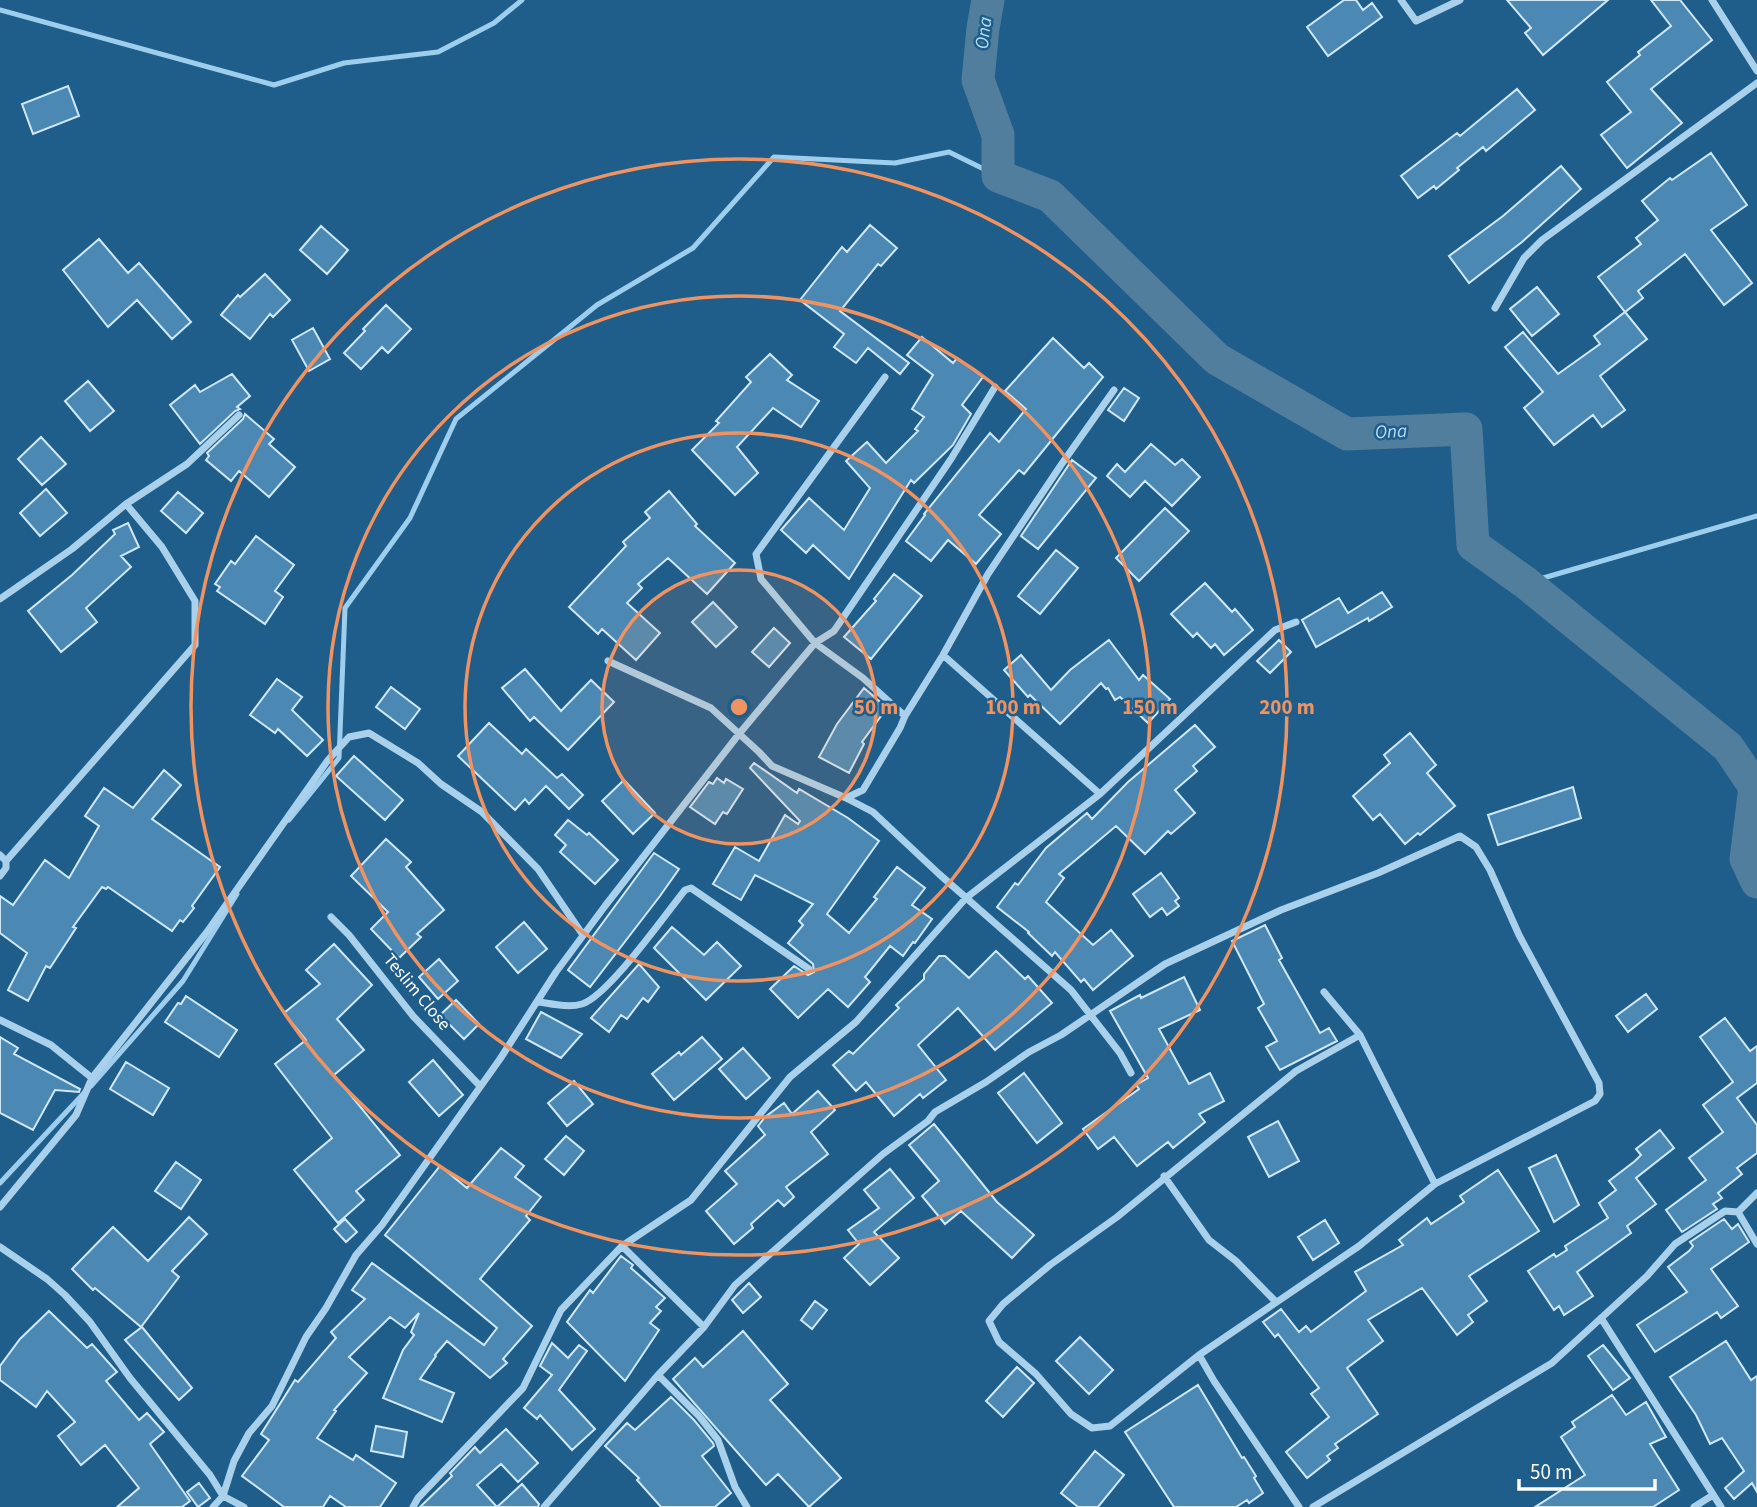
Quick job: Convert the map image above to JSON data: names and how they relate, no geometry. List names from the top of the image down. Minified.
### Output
{"streets":{"street":["Teslim Close"]},"water":["Ona"],"scale_bar":"50 m","rings":["50 m","100 m","150 m","200 m"]}
